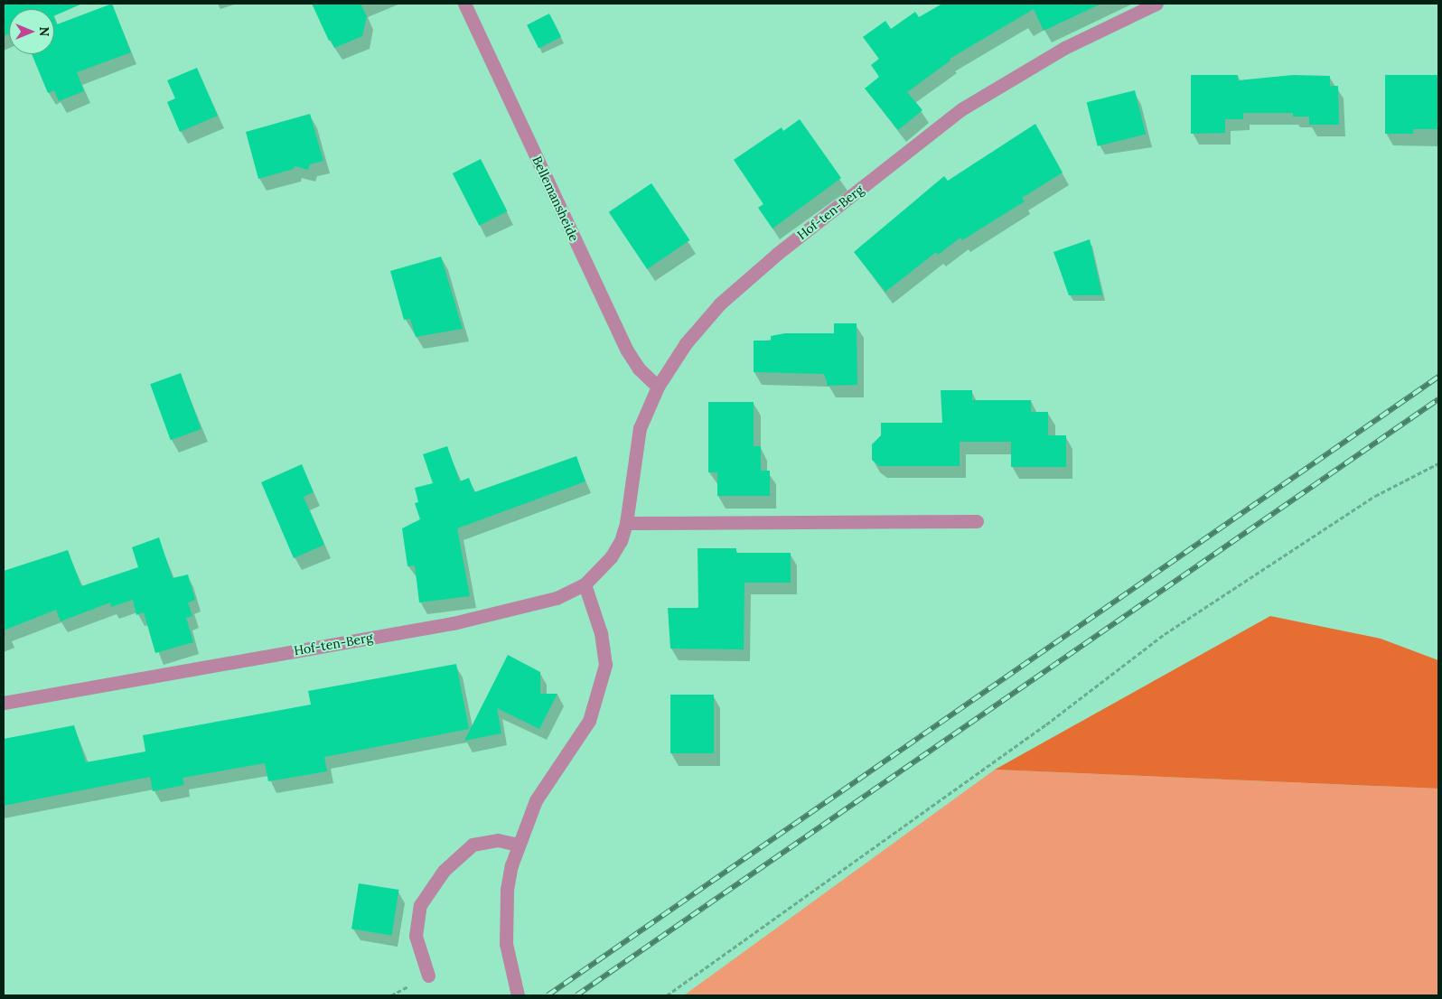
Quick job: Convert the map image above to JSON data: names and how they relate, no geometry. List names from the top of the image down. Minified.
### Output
{"streets":{"street":["Bellemansheide","Hof-ten-Berg"]},"crossings":[["Bellemansheide","Hof-ten-Berg"]],"north":"right"}
